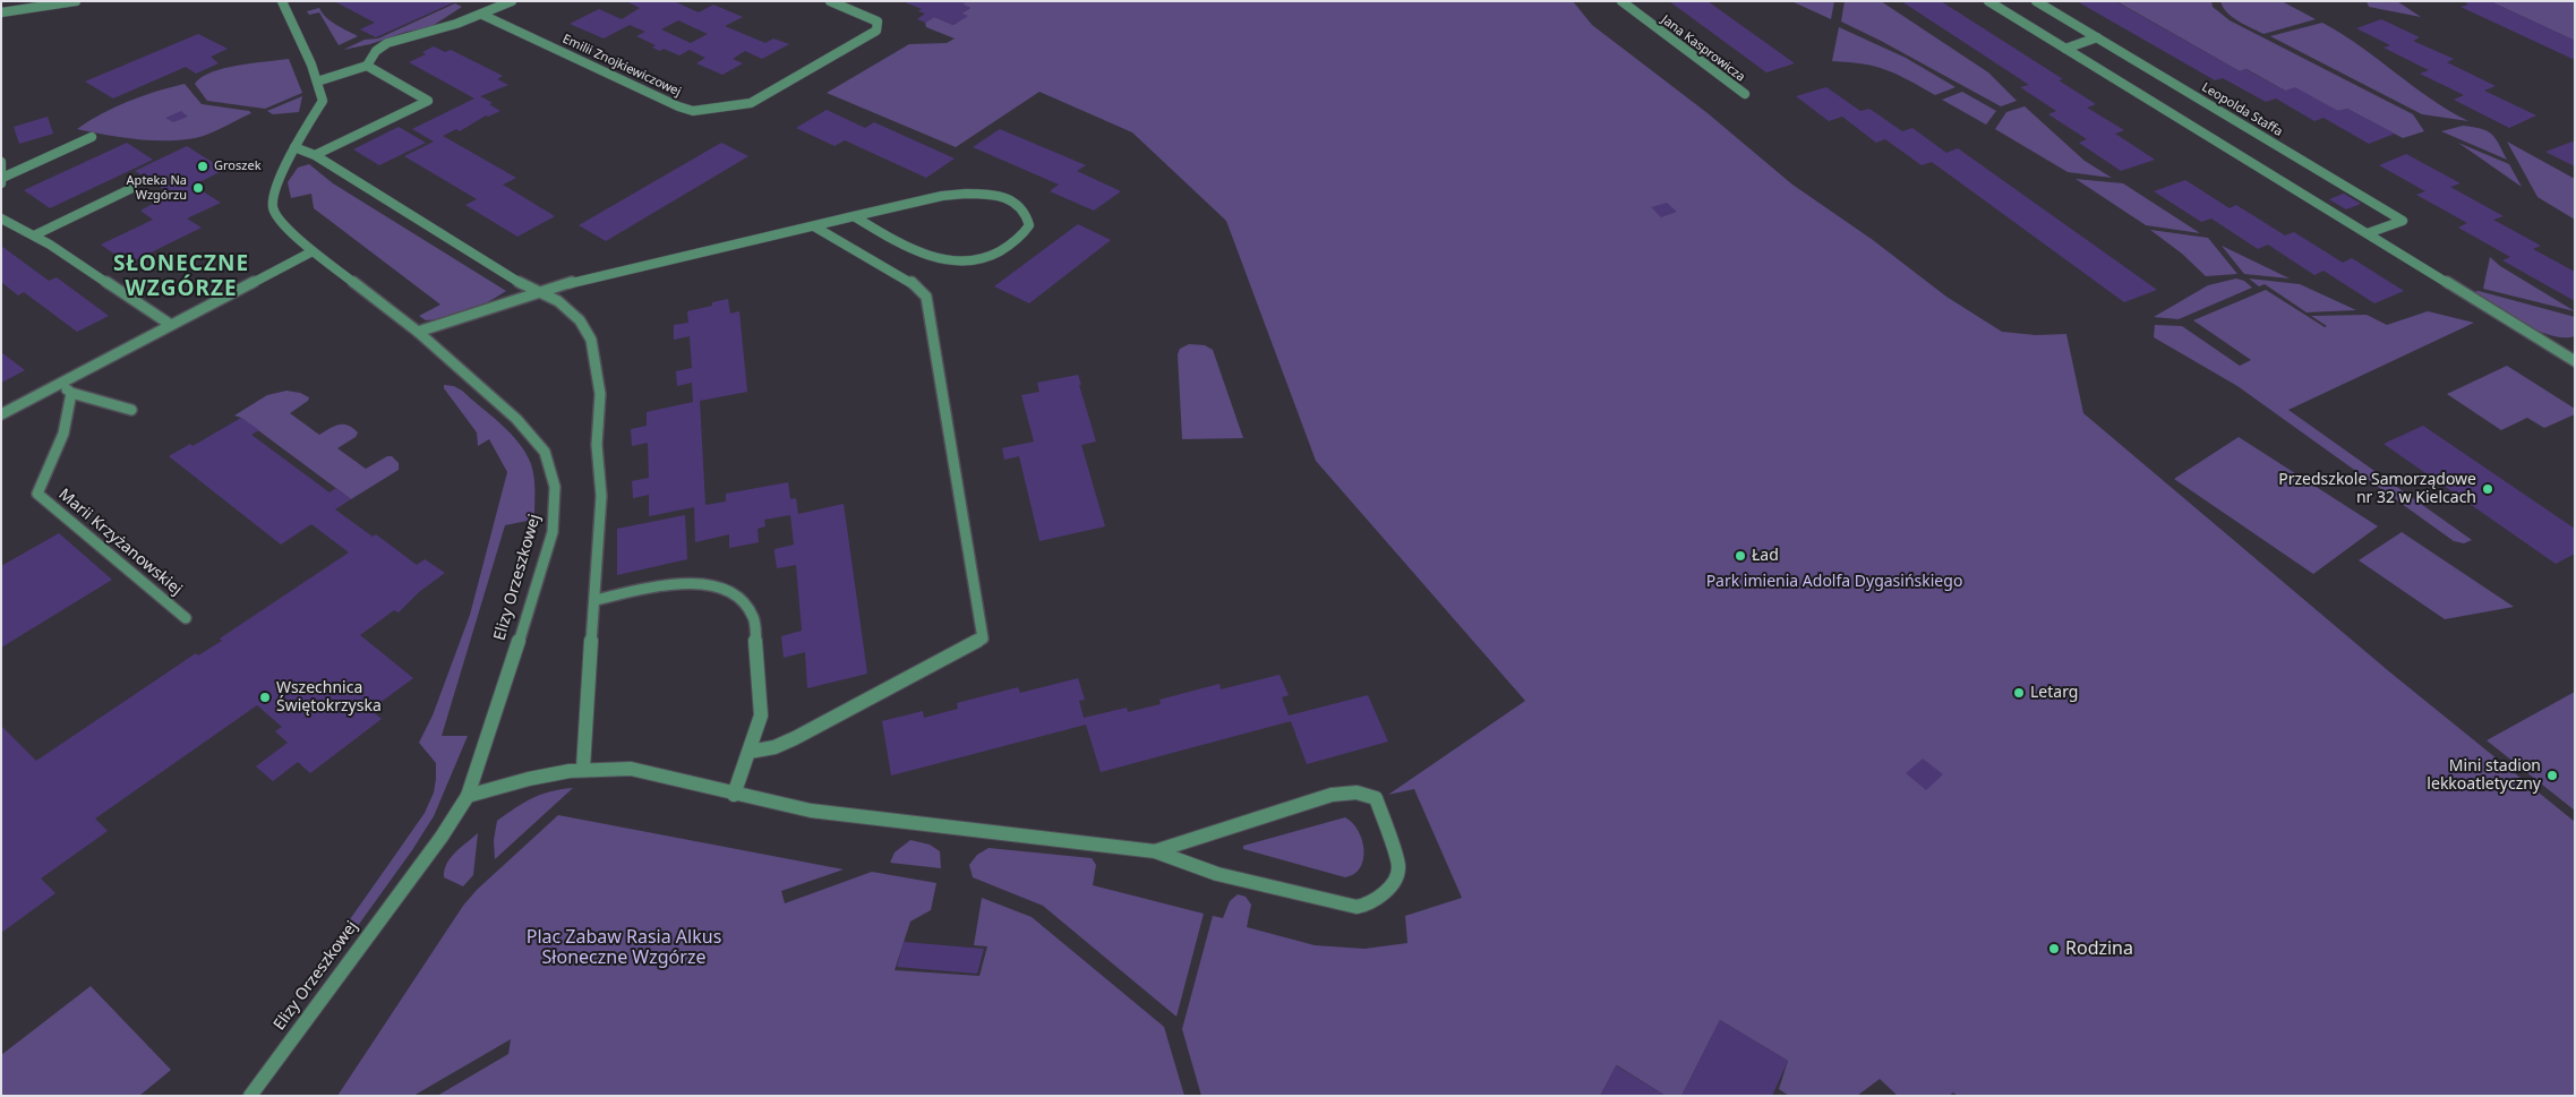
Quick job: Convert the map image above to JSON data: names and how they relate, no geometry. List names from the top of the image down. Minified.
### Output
{"streets":{"street":["Jana Kasprowicza","Emilii Znojkiewiczowej","Leopolda Staffa","Marii Krzyżanowskiej","Elizy Orzeszkowej"]},"districts":["SŁONECZNE WZGÓRZE"],"parks":["Park imienia Adolfa Dygasińskiego","Plac Zabaw Rasia Alkus Słoneczne Wzgórze"],"places":["Groszek","Apteka Na Wzgórzu","Przedszkole Samorządowe nr 32 w Kielcach","Ład","Letarg","Wszechnica Świętokrzyska","Mini stadion lekkoatletyczny","Rodzina"]}
